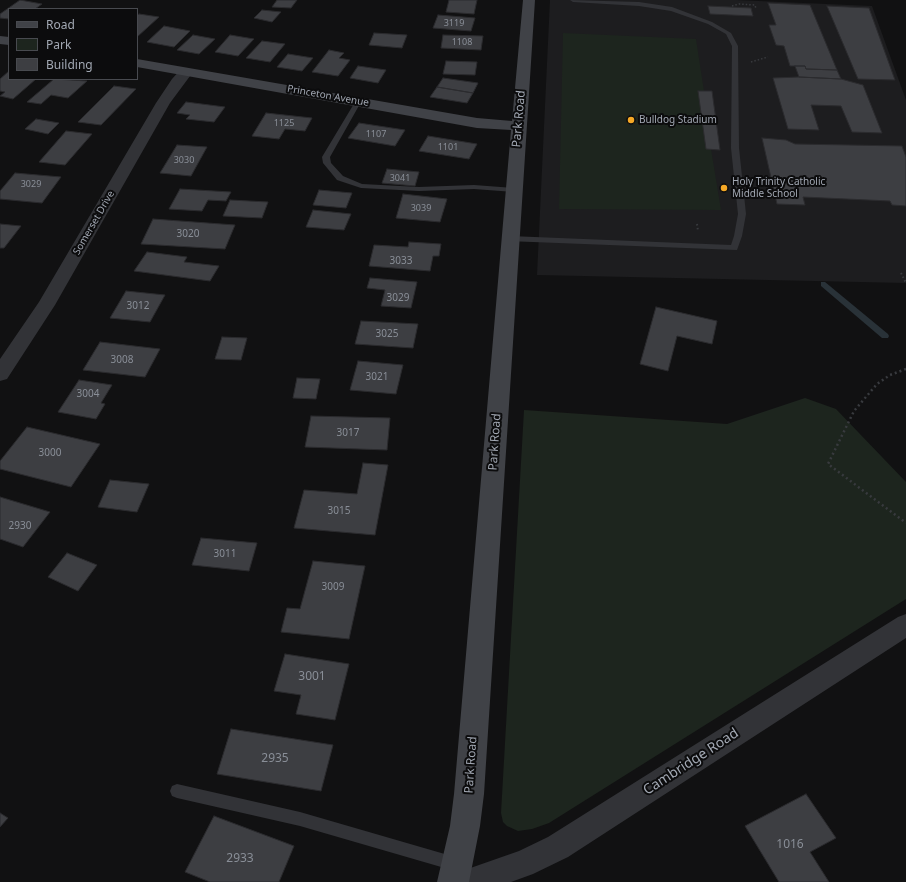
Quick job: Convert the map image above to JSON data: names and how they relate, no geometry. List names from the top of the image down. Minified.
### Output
{"streets":{"main road":["Princeton Avenue","Park Road"],"street":["Somerset Drive","Cambridge Road"]},"crossings":[["Princeton Avenue","Park Road"],["Princeton Avenue","Somerset Drive"],["Park Road","Cambridge Road"]],"places":["Bulldog Stadium","Holy Trinity Catholic Middle School"],"house_numbers":["3119","1108","1125","1107","1101","3030","3041","3029","3039","3020","3033","3029","3012","3025","3008","3021","3004","3017","3000","3015","2930","3011","3009","3001","2935","1016","2933"],"legend":["Road","Park","Building"]}
